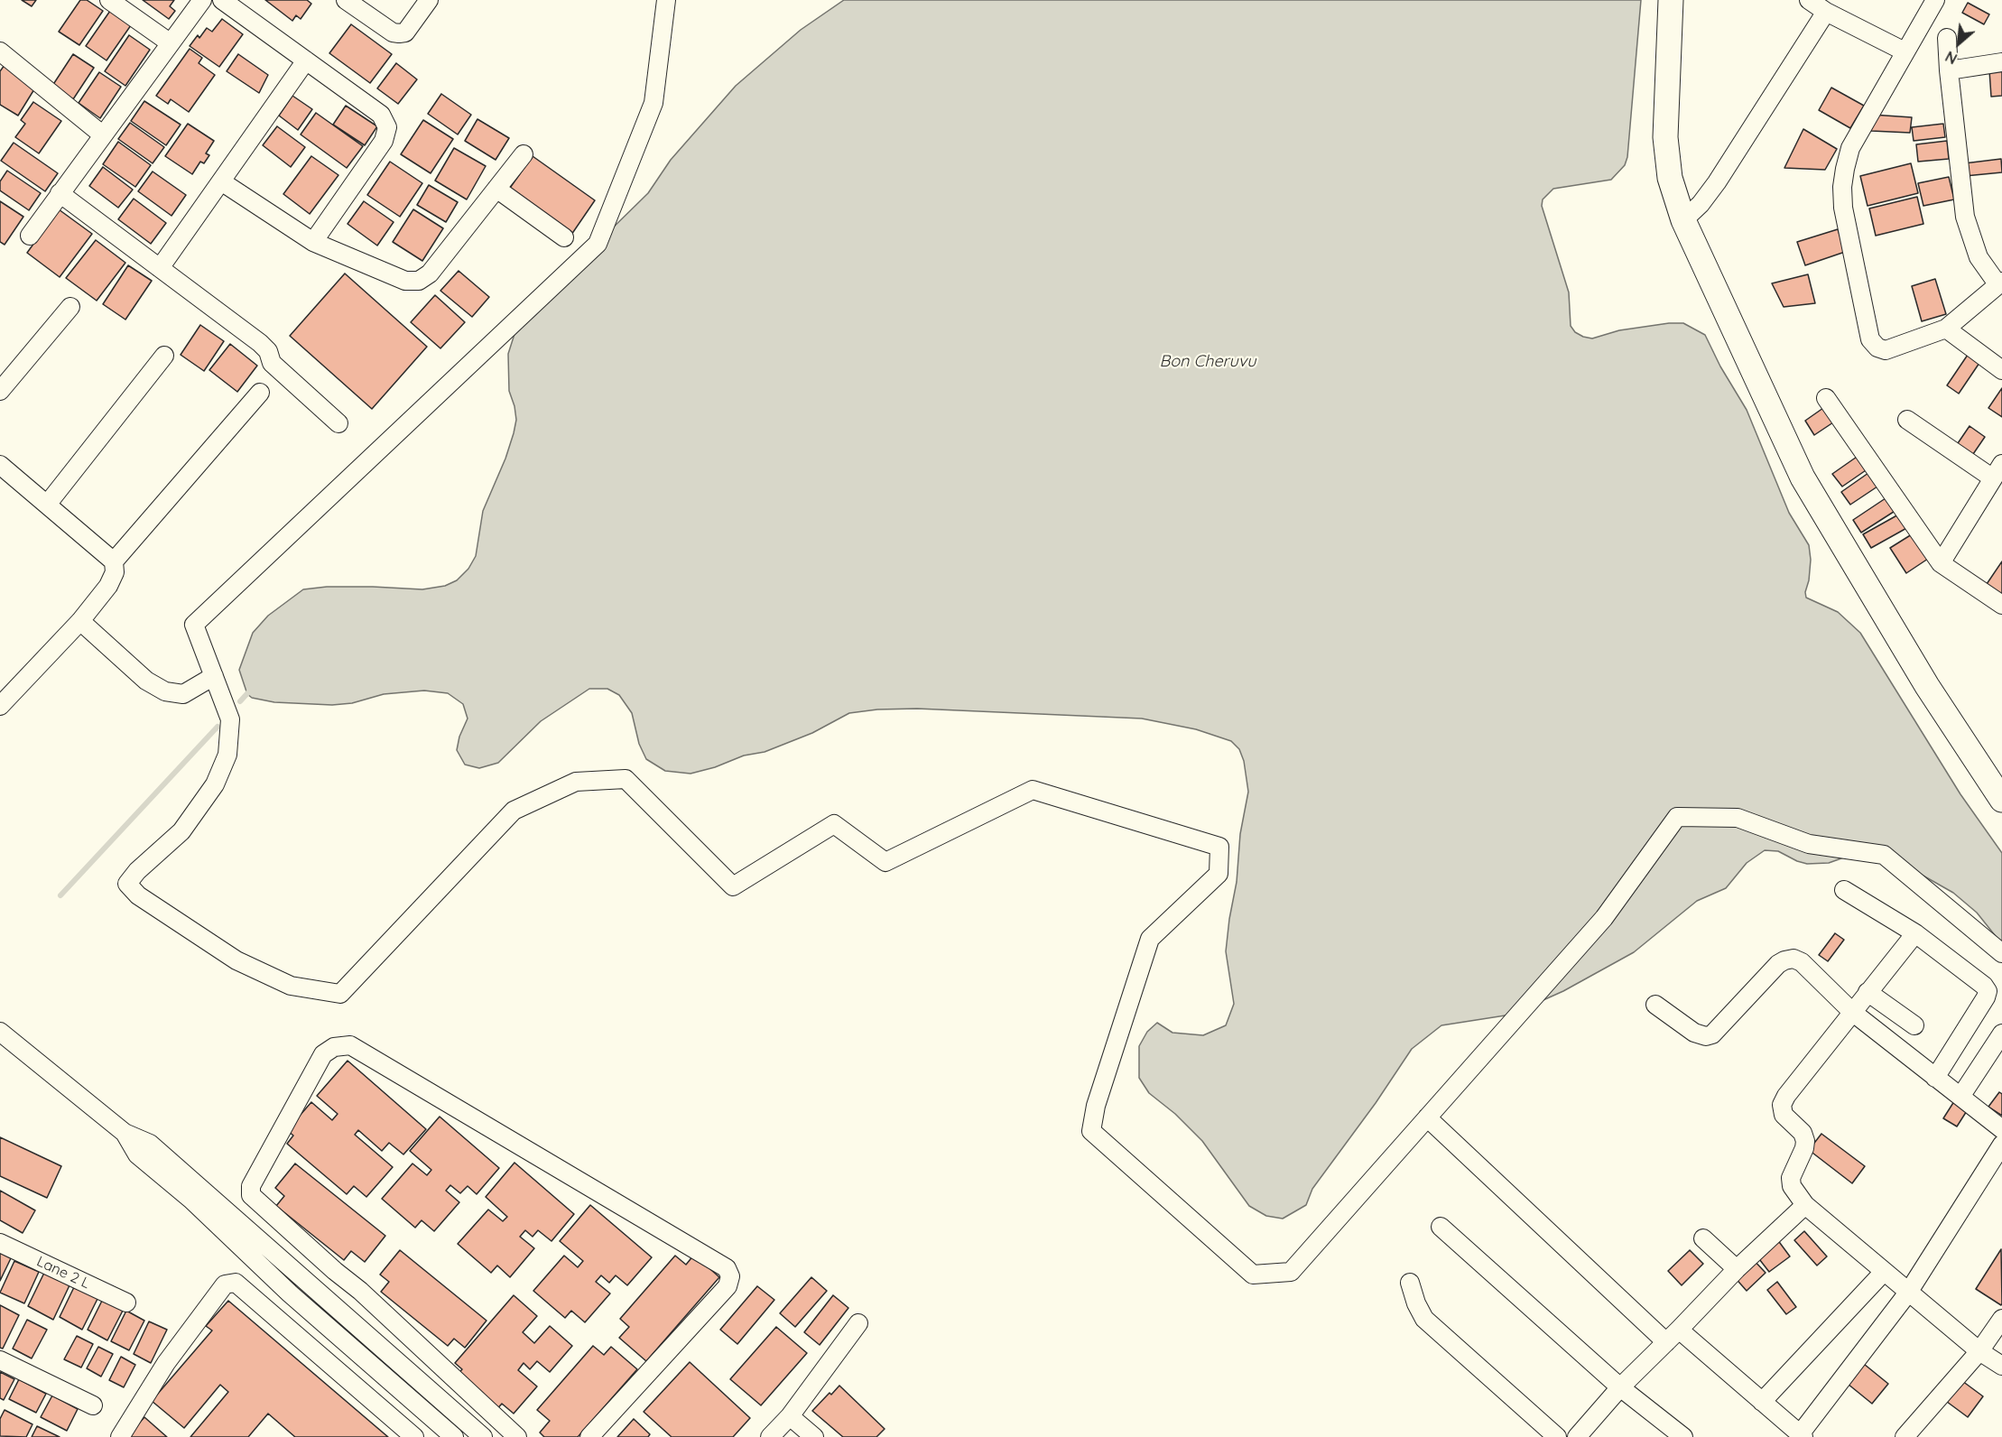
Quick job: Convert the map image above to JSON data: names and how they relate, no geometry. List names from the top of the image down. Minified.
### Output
{"streets":{"street":["Lane 2 L"]},"water":["Bon Cheruvu"],"north":"bottom left"}
